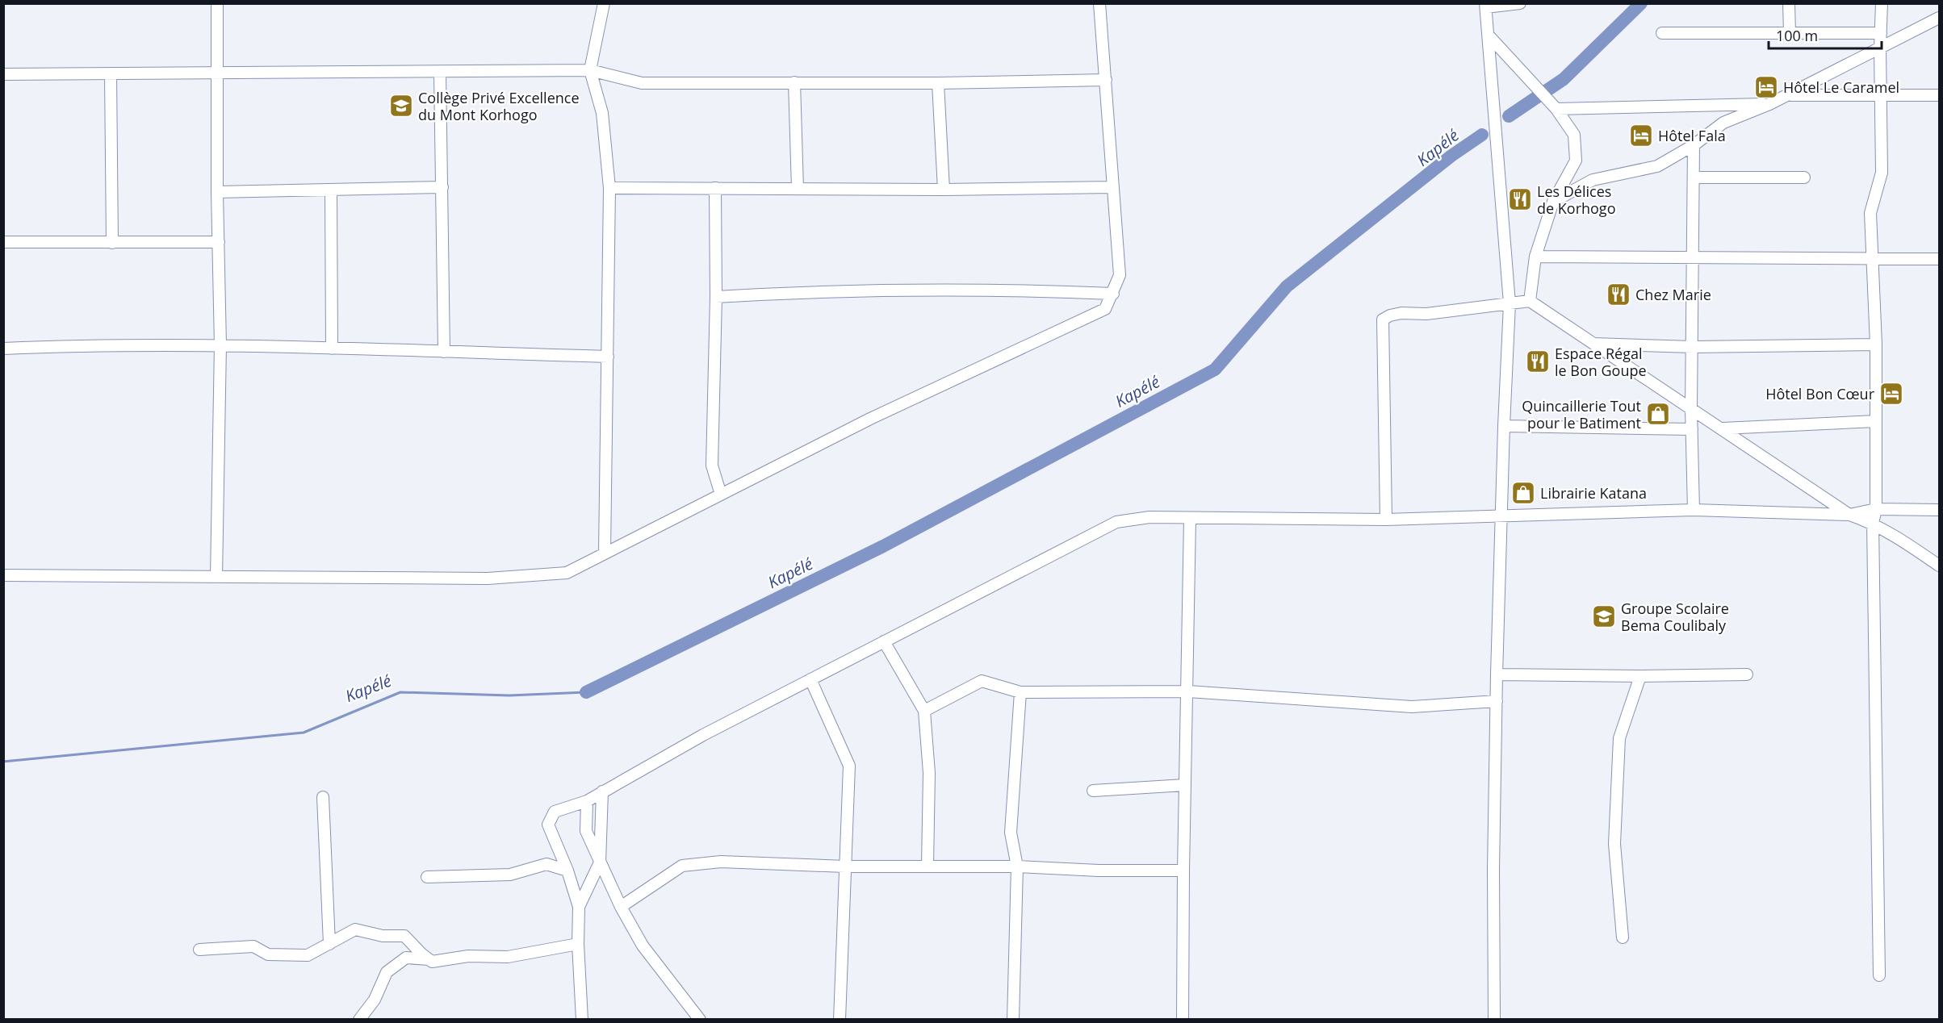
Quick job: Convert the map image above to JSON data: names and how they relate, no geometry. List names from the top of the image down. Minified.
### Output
{"water":["Kapélé"],"places":{"hotel":["Hôtel Le Caramel","Hôtel Fala","Hôtel Bon Cœur"],"school or university":["Collège Privé Excellence du Mont Korhogo","Groupe Scolaire Bema Coulibaly"],"restaurant":["Les Délices de Korhogo","Chez Marie","Espace Régal le Bon Goupe"],"shop":["Quincaillerie Tout pour le Batiment","Librairie Katana"]},"scale_bar":"100 m"}
